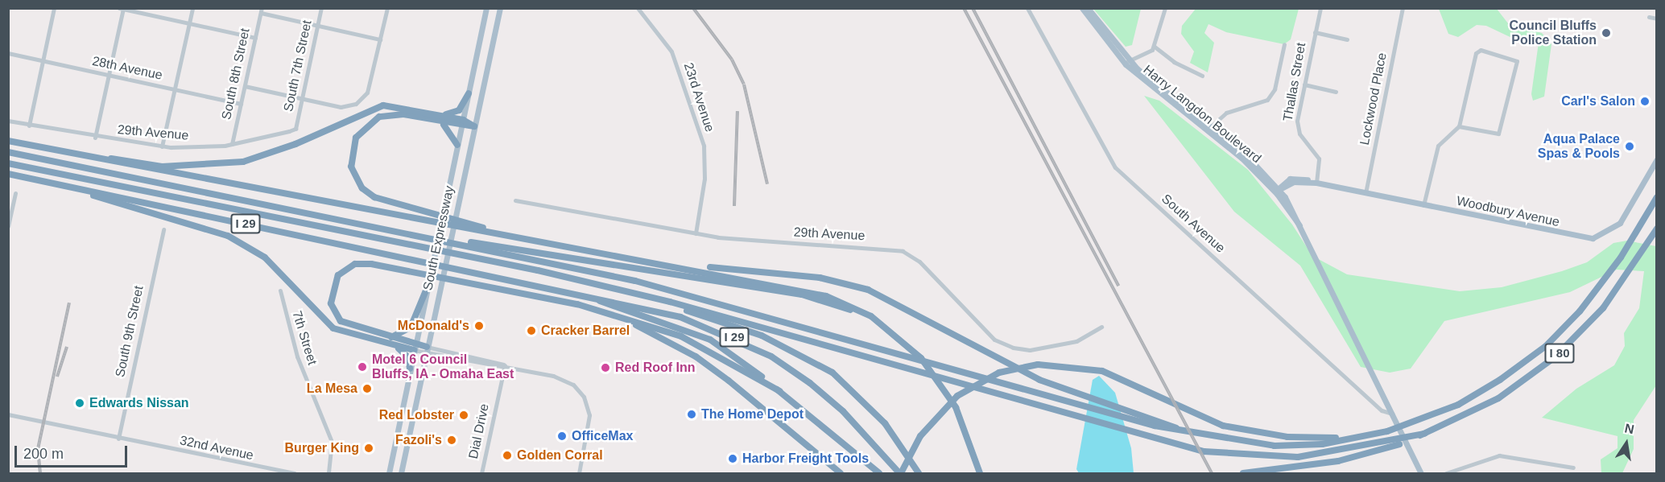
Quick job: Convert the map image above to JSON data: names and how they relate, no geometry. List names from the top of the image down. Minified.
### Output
{"streets":{"highway":["I 29","I 80"],"main road":["Harry Langdon Boulevard","Woodbury Avenue","South Expressway"],"street":["South 7th Street","28th Avenue","South 8th Street","Thallas Street","23rd Avenue","Lockwood Place","29th Avenue","South Avenue","South 9th Street","7th Street","Dial Drive","32nd Avenue"]},"crossings":[["South 7th Street","29th Avenue"],["28th Avenue","South 8th Street"],["South 8th Street","29th Avenue"],["Thallas Street","Woodbury Avenue"],["23rd Avenue","29th Avenue"],["Lockwood Place","Woodbury Avenue"],["Harry Langdon Boulevard","Woodbury Avenue"],["Harry Langdon Boulevard","South Avenue"],["South 9th Street","32nd Avenue"]],"places":["Council Bluffs Police Station","Carl's Salon","Aqua Palace Spas & Pools","McDonald's","Cracker Barrel","Motel 6 Council Bluffs, IA - Omaha East","Red Roof Inn","La Mesa","Edwards Nissan","The Home Depot","Red Lobster","OfficeMax","Fazoli's","Burger King","Golden Corral","Harbor Freight Tools"],"scale_bar":"200 m","north":"top"}
